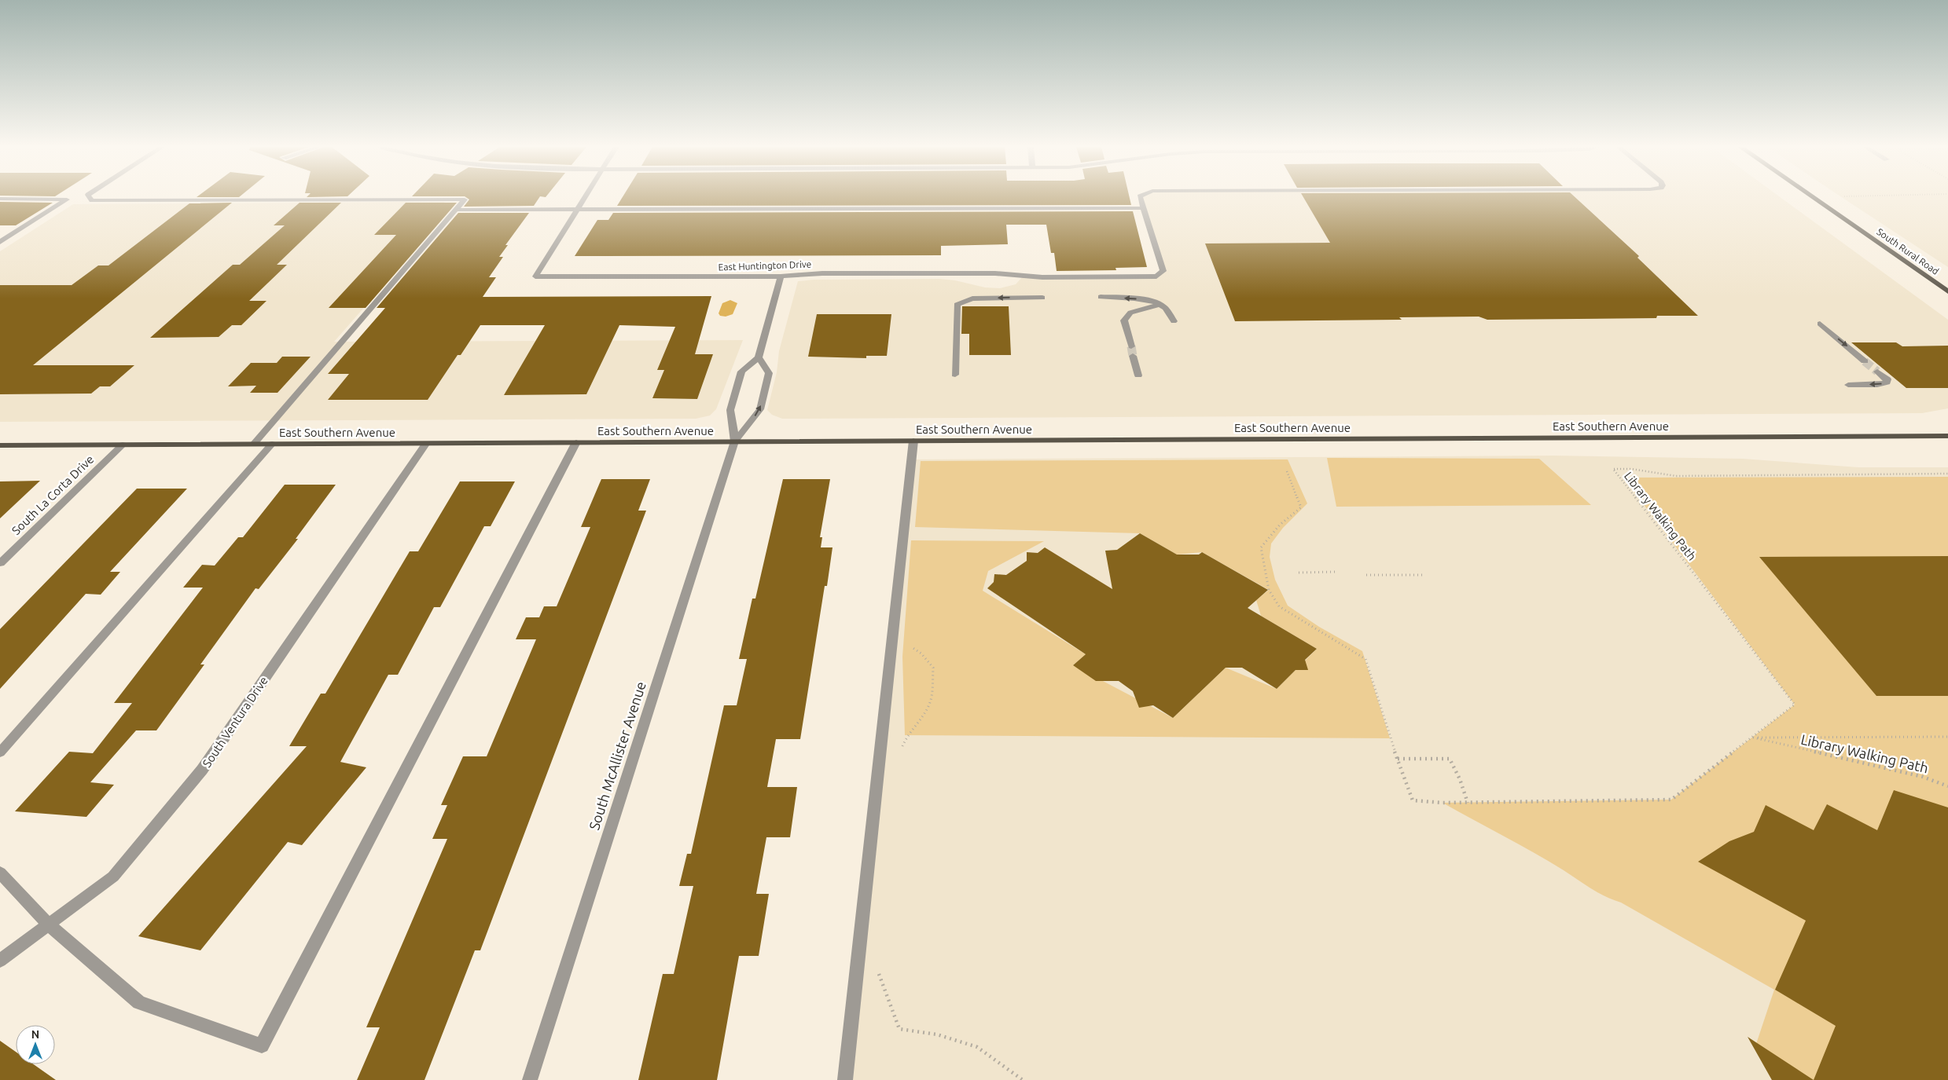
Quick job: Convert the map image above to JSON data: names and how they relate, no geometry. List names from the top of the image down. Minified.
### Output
{"streets":{"main road":["South Rural Road","East Southern Avenue"],"street":["East Huntington Drive","South La Corta Drive","South Ventura Drive","South McAllister Avenue"],"path":["Library Walking Path"]},"crossings":[["East Southern Avenue","South La Corta Drive"],["East Southern Avenue","South Ventura Drive"],["East Southern Avenue","South McAllister Avenue"]],"north":"top"}
